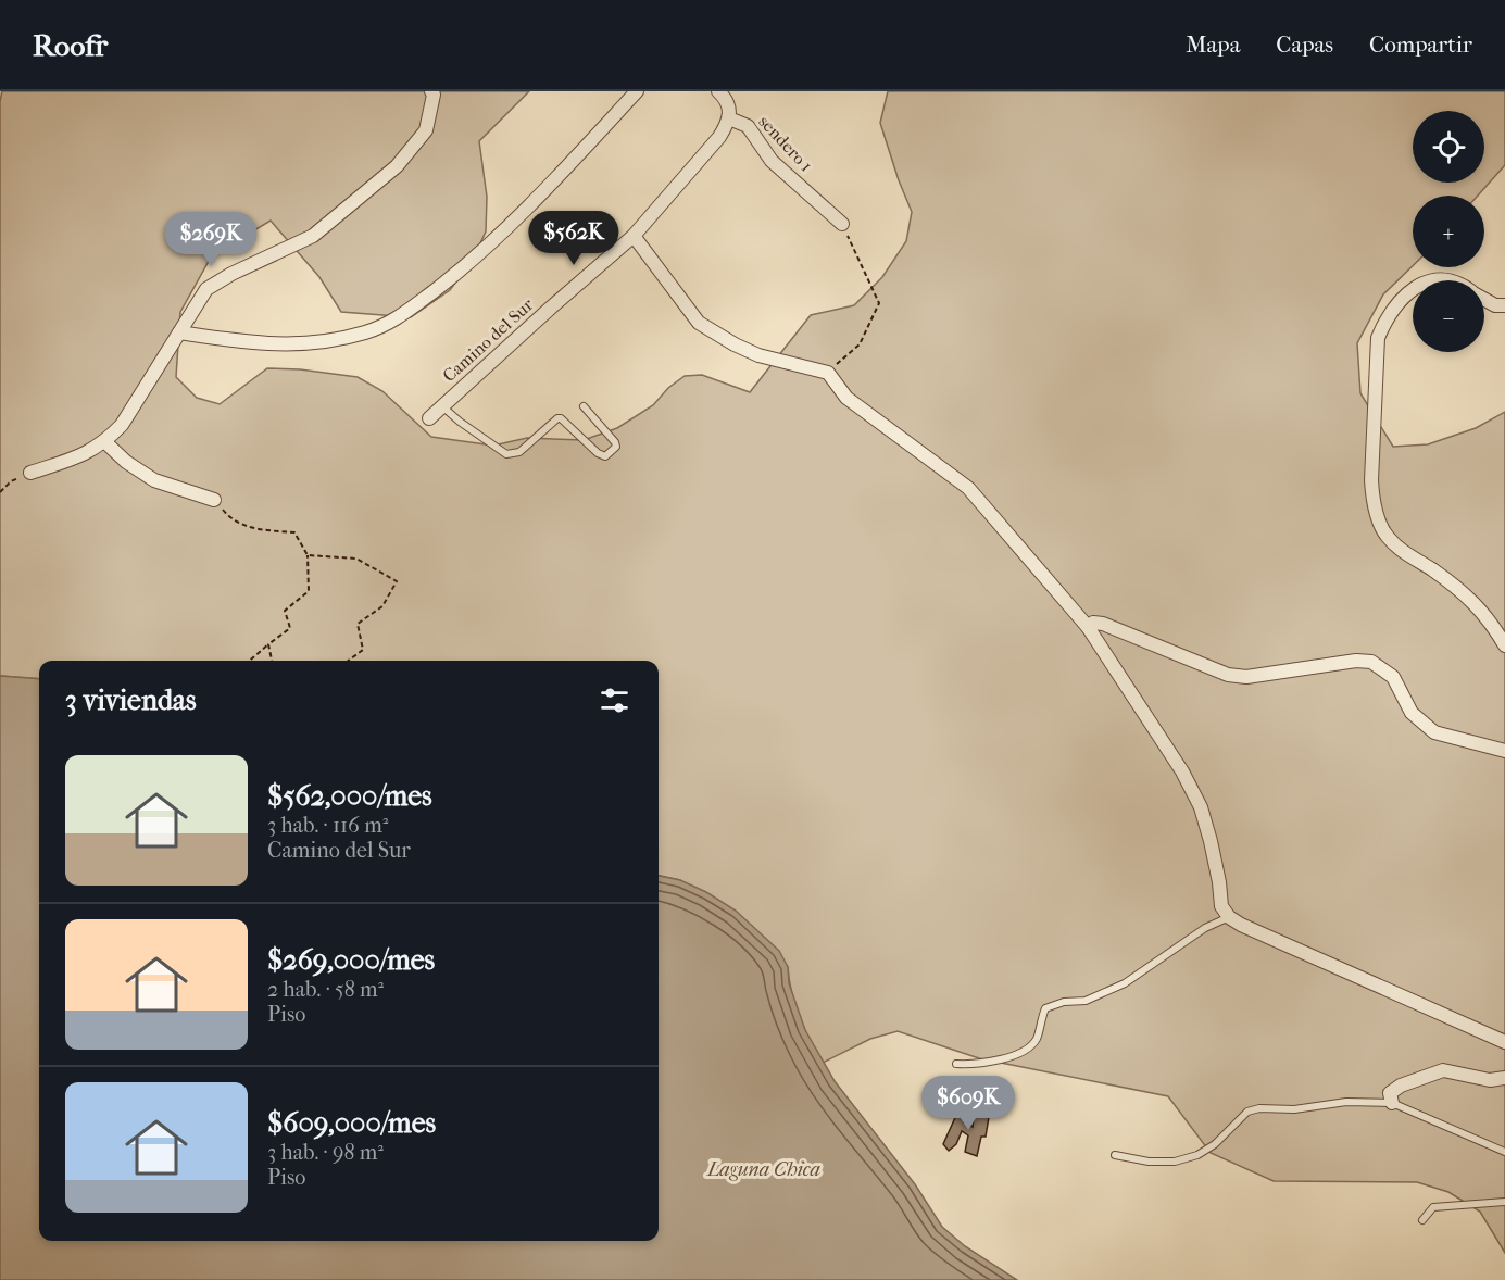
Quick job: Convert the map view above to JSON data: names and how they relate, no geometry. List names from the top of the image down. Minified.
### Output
{"streets":{"street":["sendero 1","Camino del Sur"]},"crossings":[["sendero 1","Camino del Sur"]],"water":["Laguna Chica"],"page":{"header":"Roofr","nav":["Mapa","Capas","Compartir"],"map_buttons":["+","−"],"price":["$562K","$269K","$609K"],"heading":"3 viviendas","list":[{"name":"$562,000/mes","note":"3 hab. · 116 m² · Camino del Sur"},{"name":"$269,000/mes","note":"2 hab. · 58 m² · Piso"},{"name":"$609,000/mes","note":"3 hab. · 98 m² · Piso"}]}}
